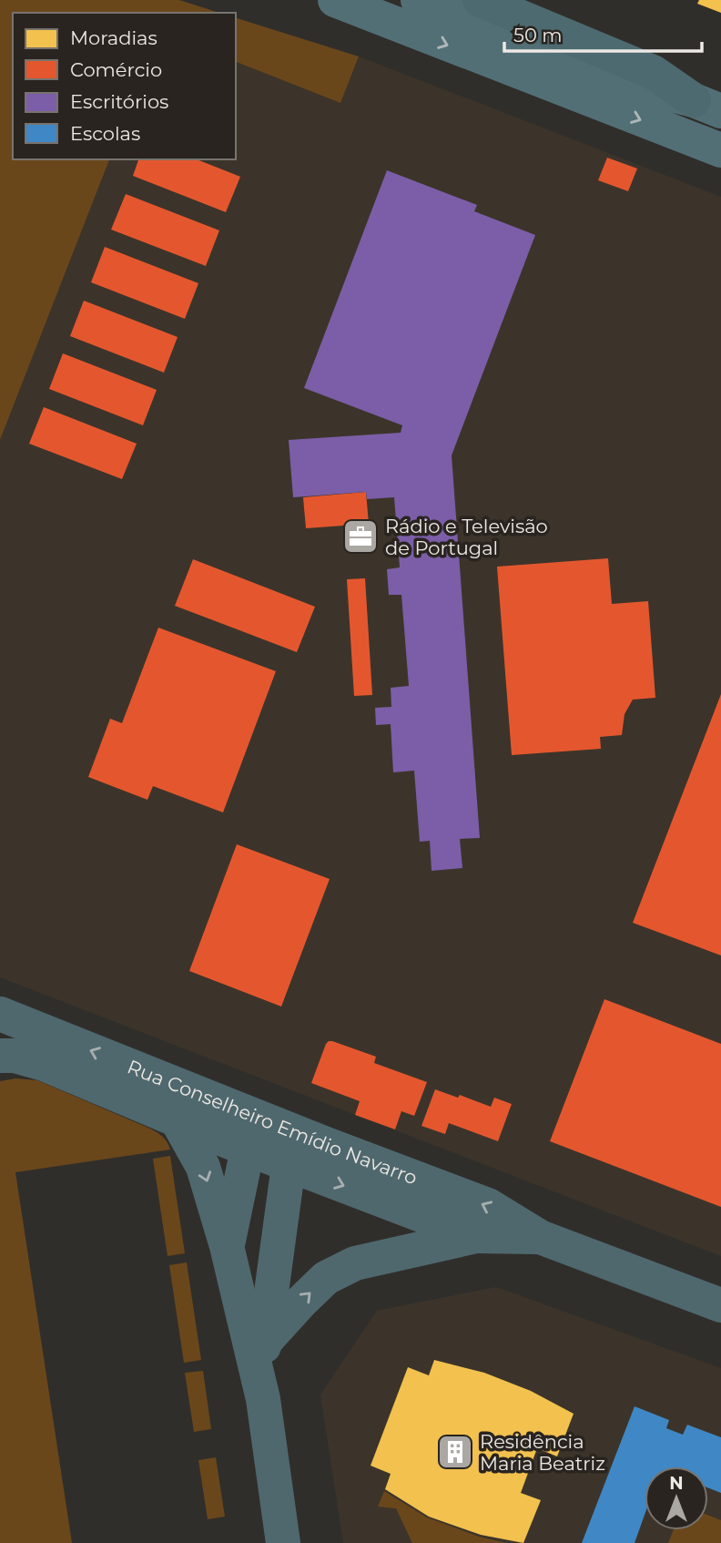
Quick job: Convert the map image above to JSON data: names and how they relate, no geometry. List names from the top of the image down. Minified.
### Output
{"streets":{"street":["Rua Conselheiro Emídio Navarro"]},"places":{"office":["Rádio e Televisão de Portugal"],"building":["Residência Maria Beatriz"]},"legend":["Moradias","Comércio","Escritórios","Escolas"],"scale_bar":"50 m","north":"top"}
